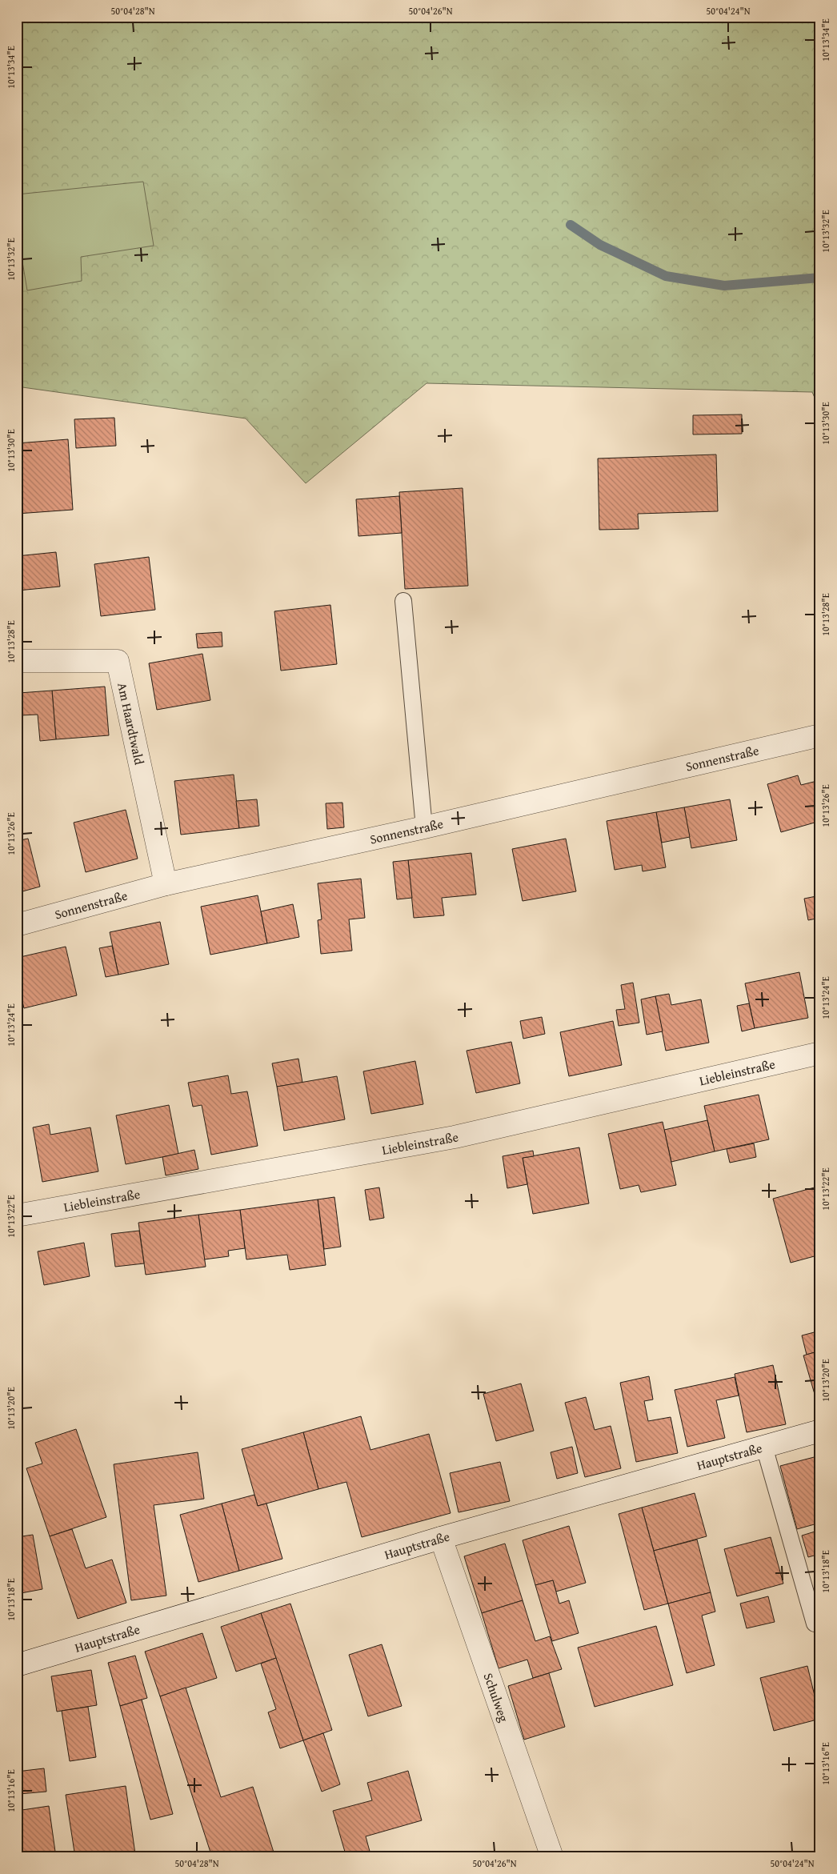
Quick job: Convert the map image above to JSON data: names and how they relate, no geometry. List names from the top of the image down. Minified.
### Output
{"streets":{"street":["Am Haardtwald","Sonnenstraße","Liebleinstraße","Hauptstraße","Schulweg"]},"crossings":[["Am Haardtwald","Sonnenstraße"],["Hauptstraße","Schulweg"]],"coordinates":["50°04'28\"N","50°04'26\"N","50°04'24\"N","10°13'34\"E","10°13'32\"E","10°13'30\"E","10°13'28\"E","10°13'26\"E","10°13'24\"E","10°13'22\"E","10°13'20\"E","10°13'18\"E","10°13'16\"E"]}
